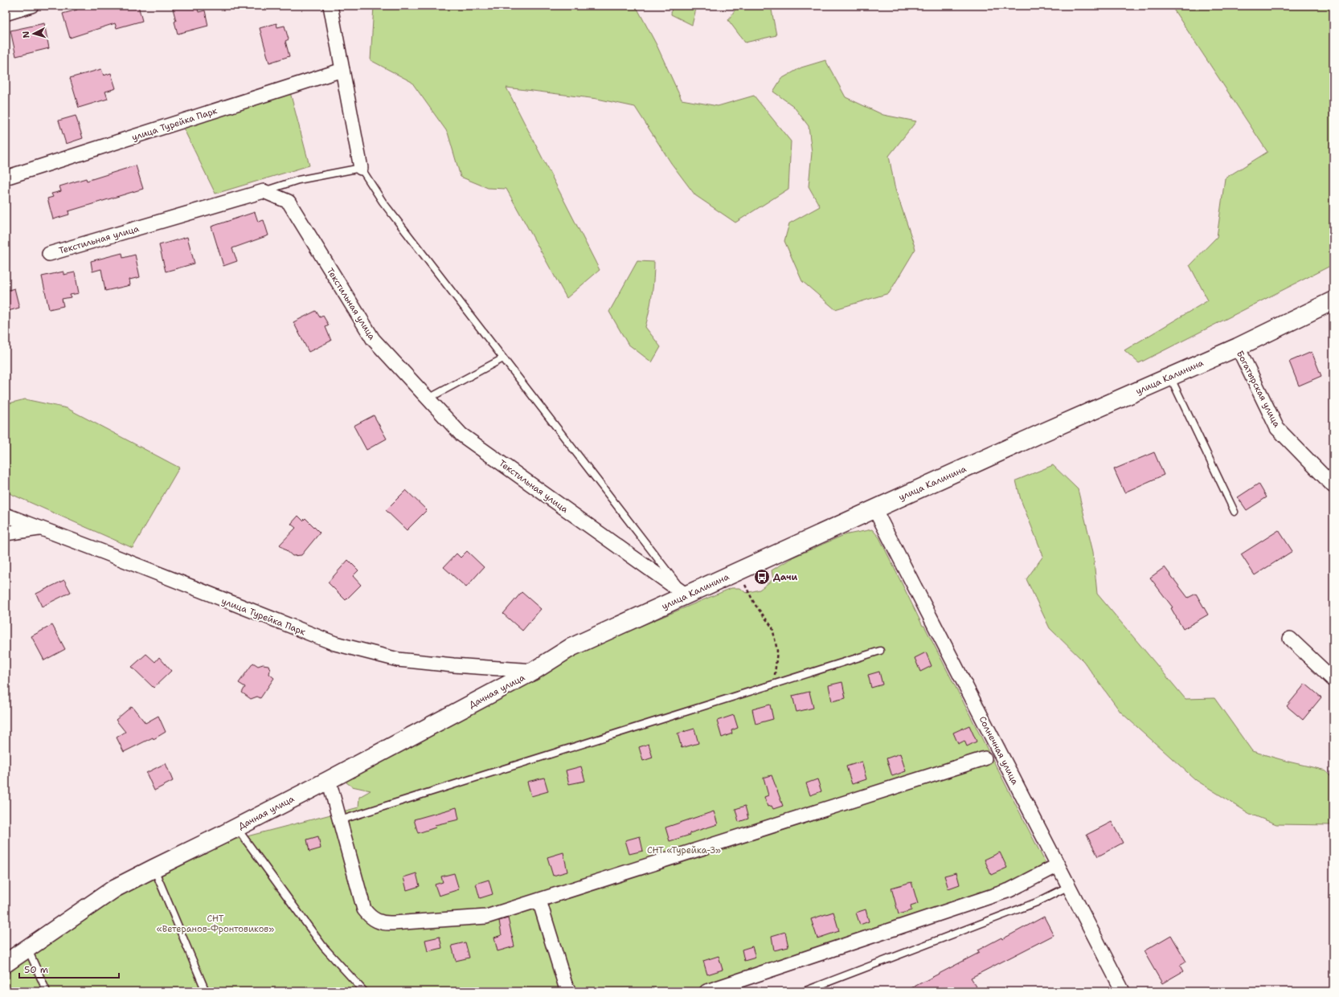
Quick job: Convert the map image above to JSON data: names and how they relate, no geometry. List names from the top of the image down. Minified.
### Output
{"streets":{"street":["улица Турейка Парк","Текстильная улица","улица Калинина","Богатырская улица","Дачная улица","Солнечная улица"]},"crossings":[["улица Турейка Парк","улица Калинина"],["улица Турейка Парк","Дачная улица"],["Текстильная улица","улица Калинина"],["улица Калинина","Богатырская улица"],["улица Калинина","Дачная улица"],["улица Калинина","Солнечная улица"]],"parks":["СНТ «Турейка-3»","СНТ «Ветеранов-Фронтовиков»"],"places":{"bus stop":["Дачи"]},"scale_bar":"50 m","north":"left"}
